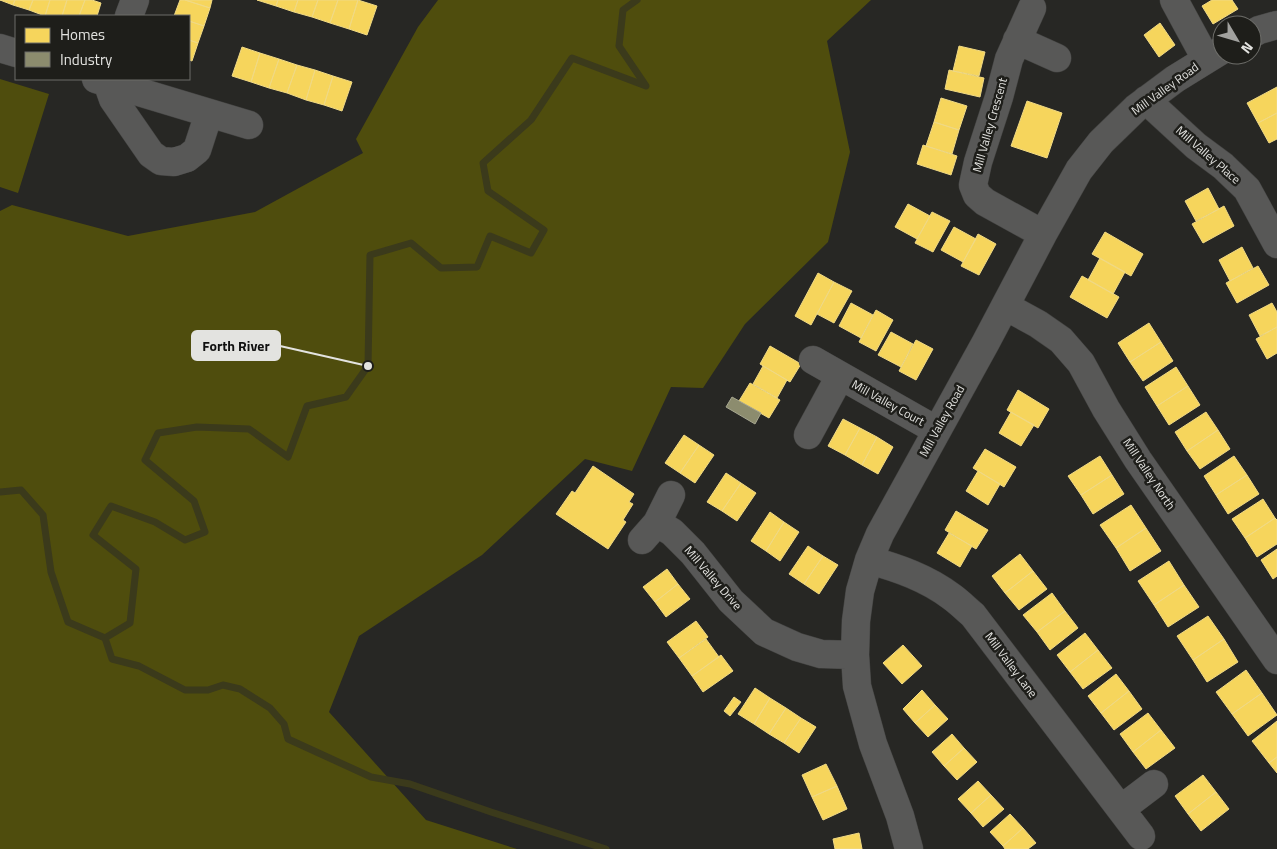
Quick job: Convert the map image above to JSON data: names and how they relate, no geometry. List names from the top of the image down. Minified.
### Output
{"streets":{"street":["Mill Valley Road","Mill Valley Crescent","Mill Valley Place","Mill Valley Court","Mill Valley North","Mill Valley Drive","Mill Valley Lane"]},"crossings":[["Mill Valley Road","Mill Valley Crescent"],["Mill Valley Road","Mill Valley Place"],["Mill Valley Road","Mill Valley Court"],["Mill Valley Road","Mill Valley North"],["Mill Valley Road","Mill Valley Drive"],["Mill Valley Road","Mill Valley Lane"]],"places":["Forth River"],"legend":["Homes","Industry"],"north":"bottom right"}
